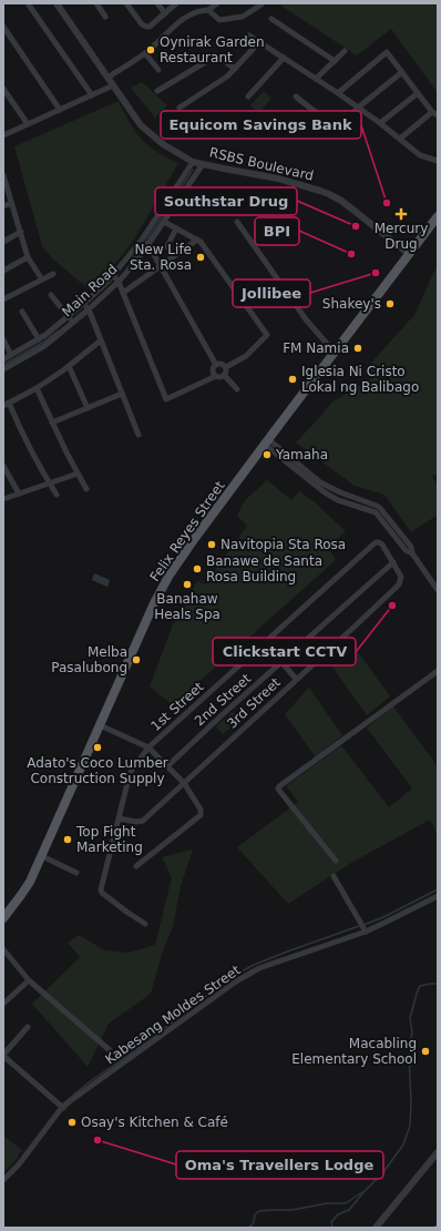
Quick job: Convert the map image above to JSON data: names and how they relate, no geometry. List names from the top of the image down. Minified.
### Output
{"streets":{"main road":["Felix Reyes Street"],"street":["RSBS Boulevard","Main Road","2nd Street","3rd Street","1st Street","Kabesang Moldes Street"]},"crossings":[["RSBS Boulevard","Main Road"],["RSBS Boulevard","Felix Reyes Street"],["2nd Street","3rd Street"],["3rd Street","1st Street"]],"places":{"other":["Oynirak Garden Restaurant","Equicom Savings Bank","Southstar Drug","BPI","New Life Sta. Rosa","Jollibee","Shakey's","FM Namia","Iglesia Ni Cristo Lokal ng Balibago","Yamaha","Navitopia Sta Rosa","Banawe de Santa Rosa Building","Banahaw Heals Spa","Clickstart CCTV","Melba Pasalubong","Adato's Coco Lumber Construction Supply","Top Fight Marketing","Macabling Elementary School","Osay's Kitchen & Café","Oma's Travellers Lodge"],"health":["Mercury Drug"]}}
